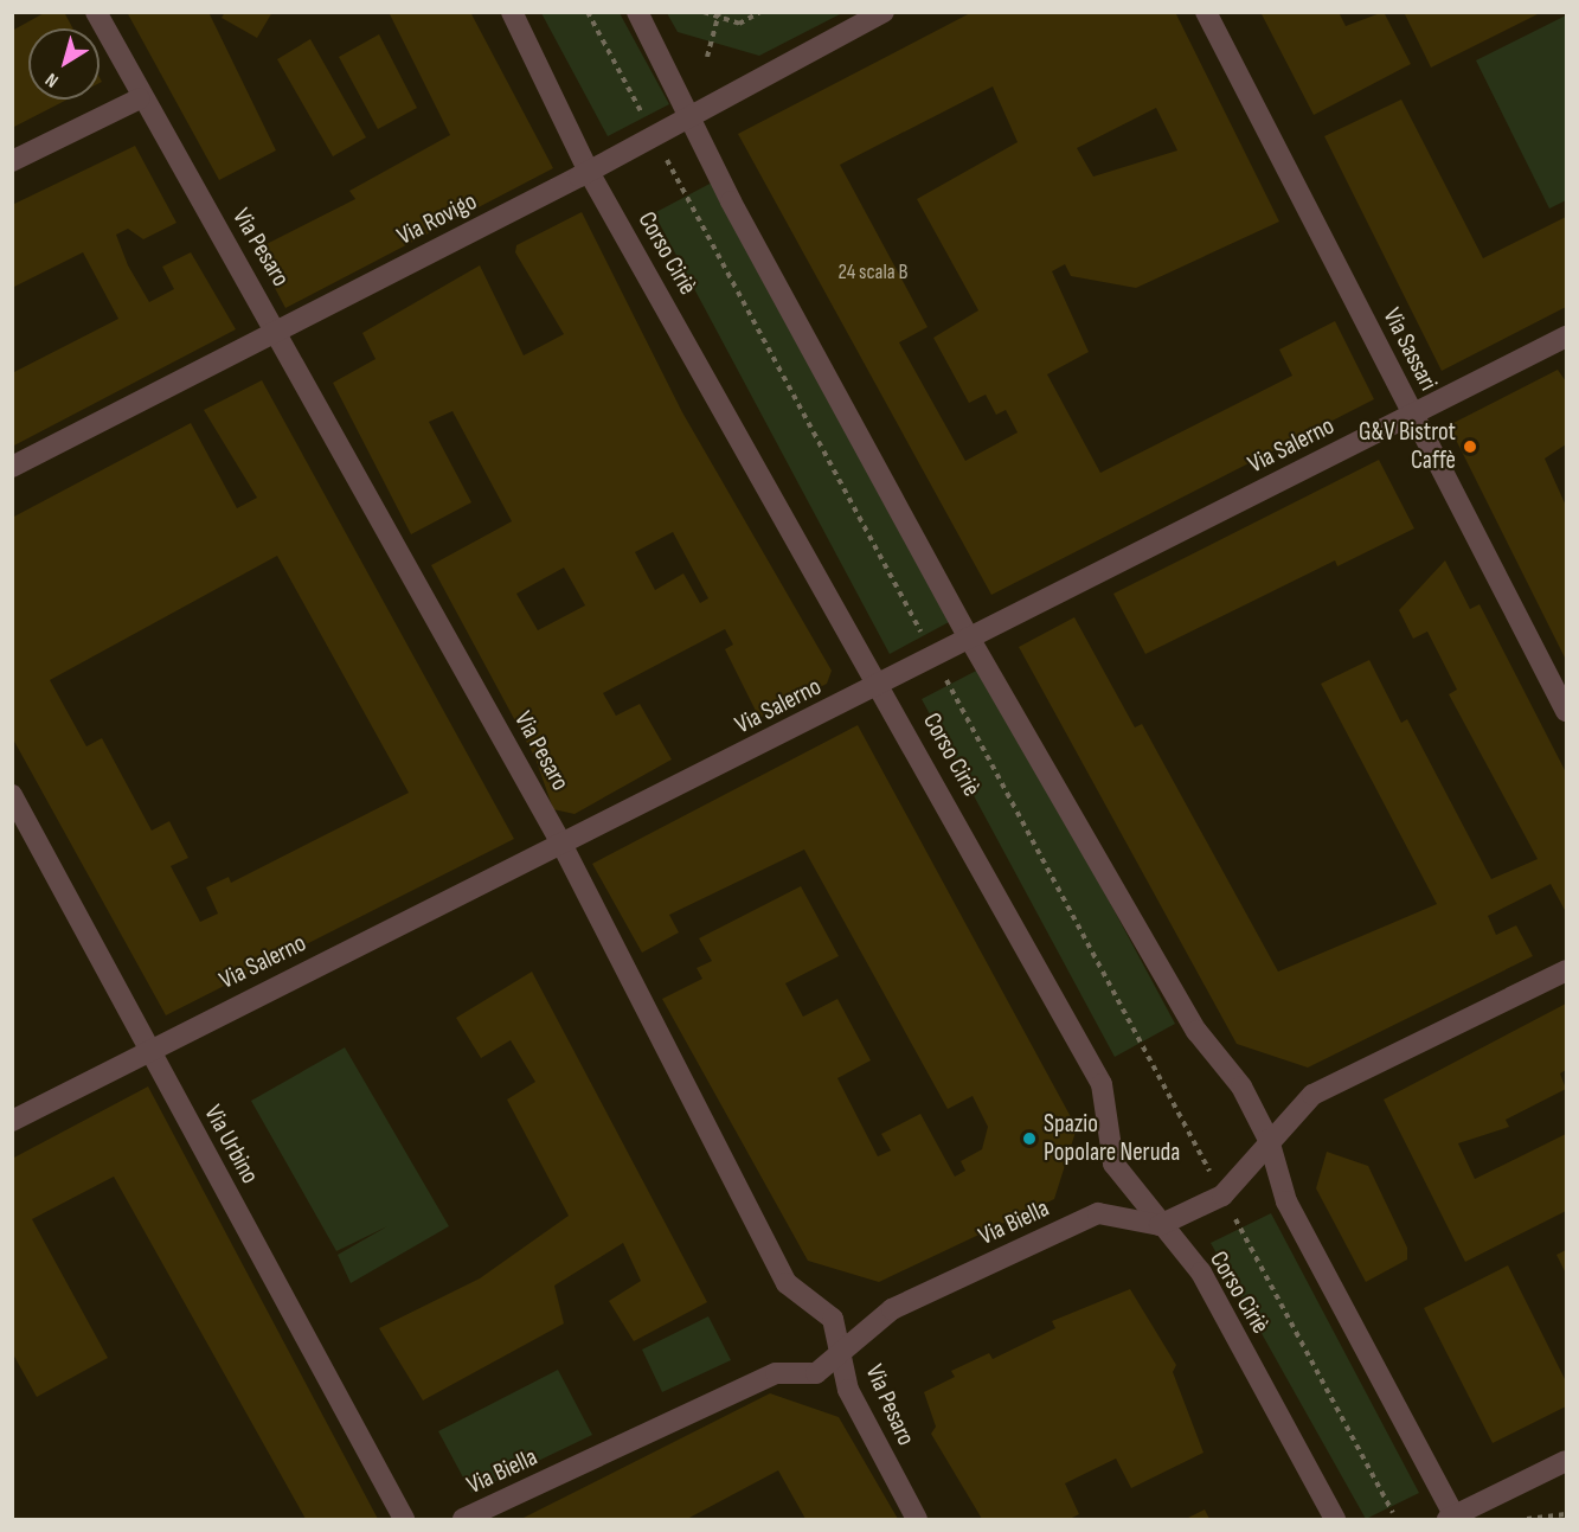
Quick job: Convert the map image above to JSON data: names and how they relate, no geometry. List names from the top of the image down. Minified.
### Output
{"streets":{"street":["Via Rovigo","Via Pesaro","Corso Ciriè","Via Sassari","Via Salerno","Via Urbino","Via Biella"]},"crossings":[["Via Rovigo","Via Pesaro"],["Via Rovigo","Corso Ciriè"],["Via Pesaro","Via Salerno"],["Via Pesaro","Via Biella"],["Corso Ciriè","Via Salerno"],["Corso Ciriè","Via Biella"],["Via Sassari","Via Salerno"],["Via Salerno","Via Urbino"]],"places":["G&V Bistrot Caffè","Spazio Popolare Neruda"],"house_numbers":["24 scala B"],"north":"bottom left"}
